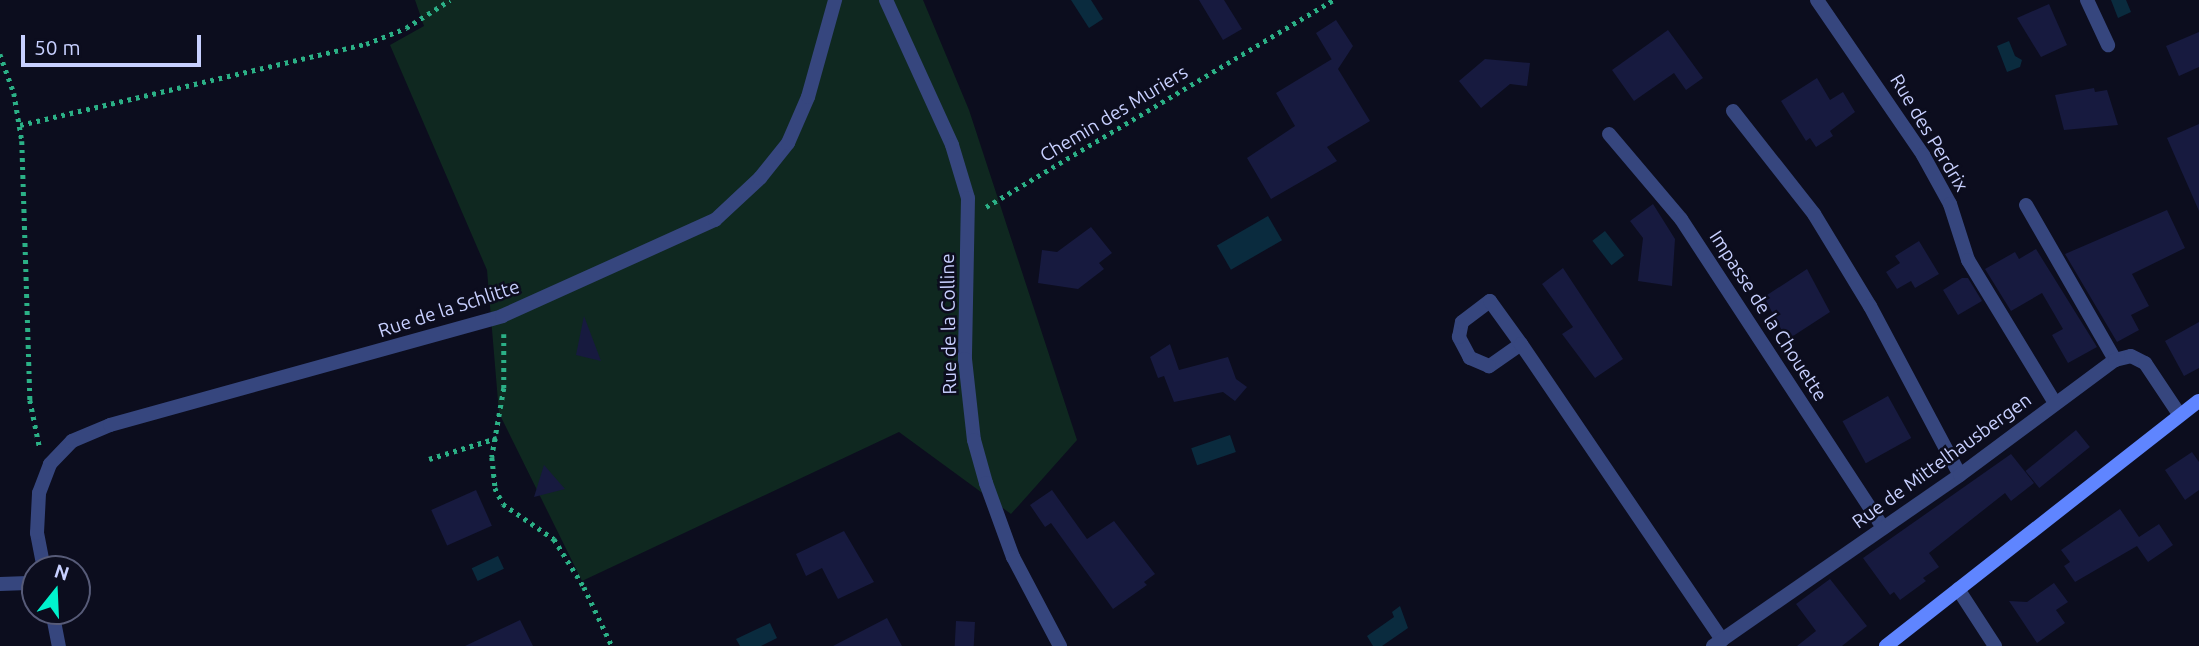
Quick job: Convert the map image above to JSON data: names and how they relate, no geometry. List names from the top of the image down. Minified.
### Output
{"streets":{"street":["Rue des Perdrix","Rue de la Schlitte","Impasse de la Chouette","Rue de la Colline","Rue de Mittelhausbergen"],"path":["Chemin des Muriers"]},"crossings":[["Chemin des Muriers","Rue de la Colline"],["Rue des Perdrix","Rue de Mittelhausbergen"],["Impasse de la Chouette","Rue de Mittelhausbergen"]],"scale_bar":"50 m","north":"top"}
